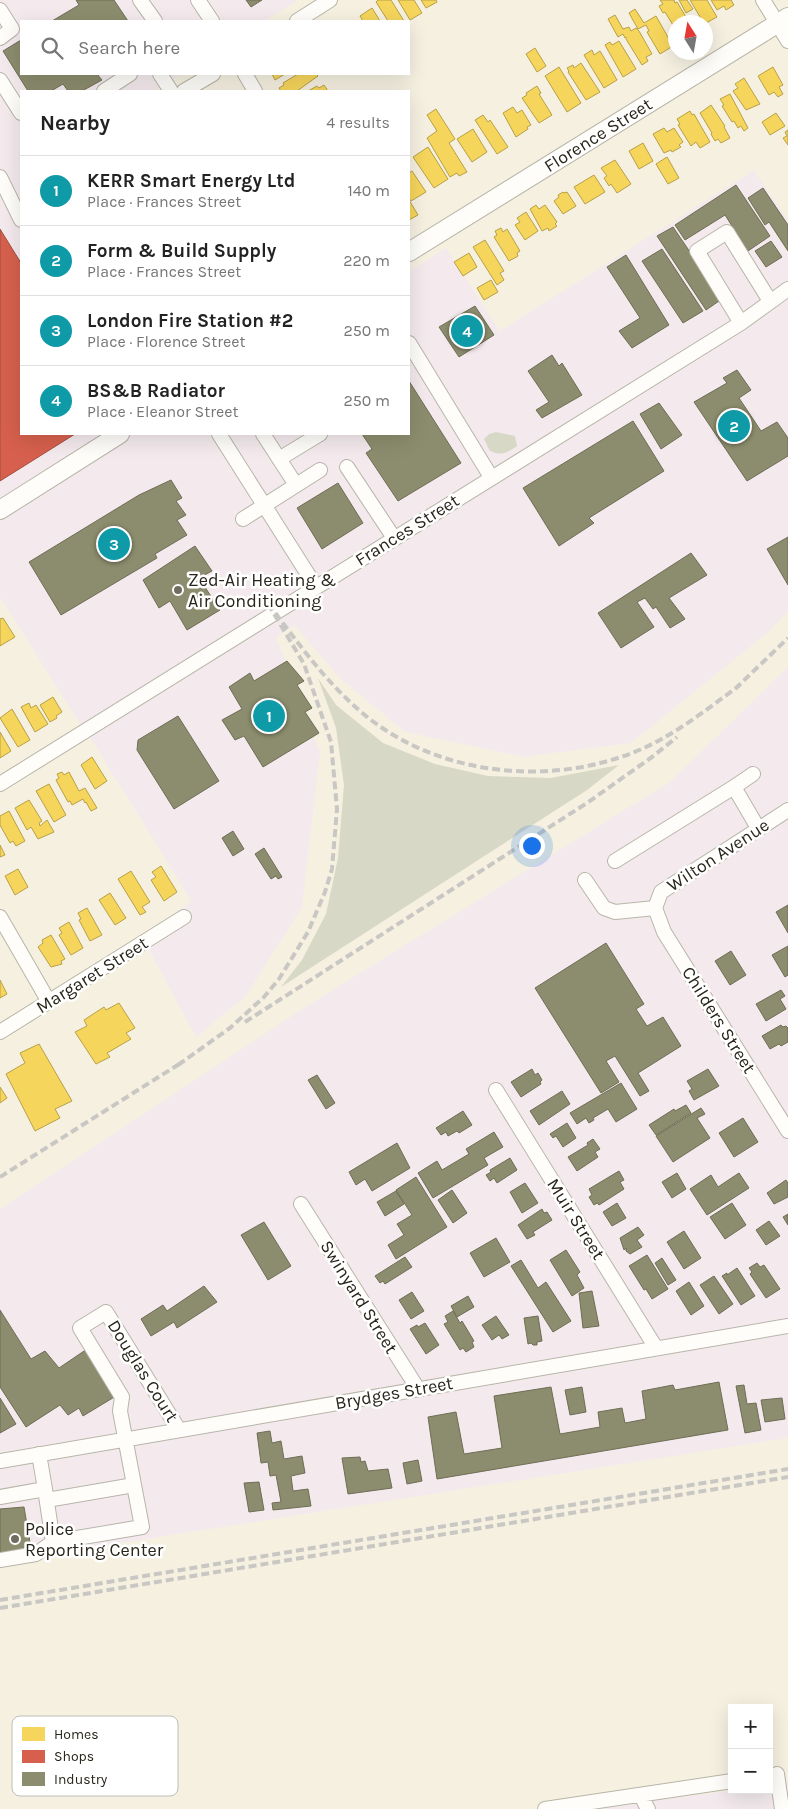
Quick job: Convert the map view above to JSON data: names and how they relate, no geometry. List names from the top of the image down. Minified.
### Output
{"streets":{"main road":["Florence Street"],"street":["Frances Street","Wilton Avenue","Margaret Street","Childers Street","Muir Street","Swinyard Street","Douglas Court","Brydges Street"]},"crossings":[["Wilton Avenue","Childers Street"],["Muir Street","Brydges Street"],["Swinyard Street","Brydges Street"],["Douglas Court","Brydges Street"]],"places":["Zed-Air Heating & Air Conditioning","Police Reporting Center"],"legend":["Homes","Shops","Industry"],"north":"top","page":{"search":"Search here","heading":["Nearby","4 results"],"list":[{"mark":"1","name":"KERR Smart Energy Ltd","note":"Place · Frances Street","value":"140 m"},{"mark":"2","name":"Form & Build Supply","note":"Place · Frances Street","value":"220 m"},{"mark":"3","name":"London Fire Station #2","note":"Place · Florence Street","value":"250 m"},{"mark":"4","name":"BS&B Radiator","note":"Place · Eleanor Street","value":"250 m"}],"pins":["4","2","3","1"],"map_buttons":["+","−"]}}
